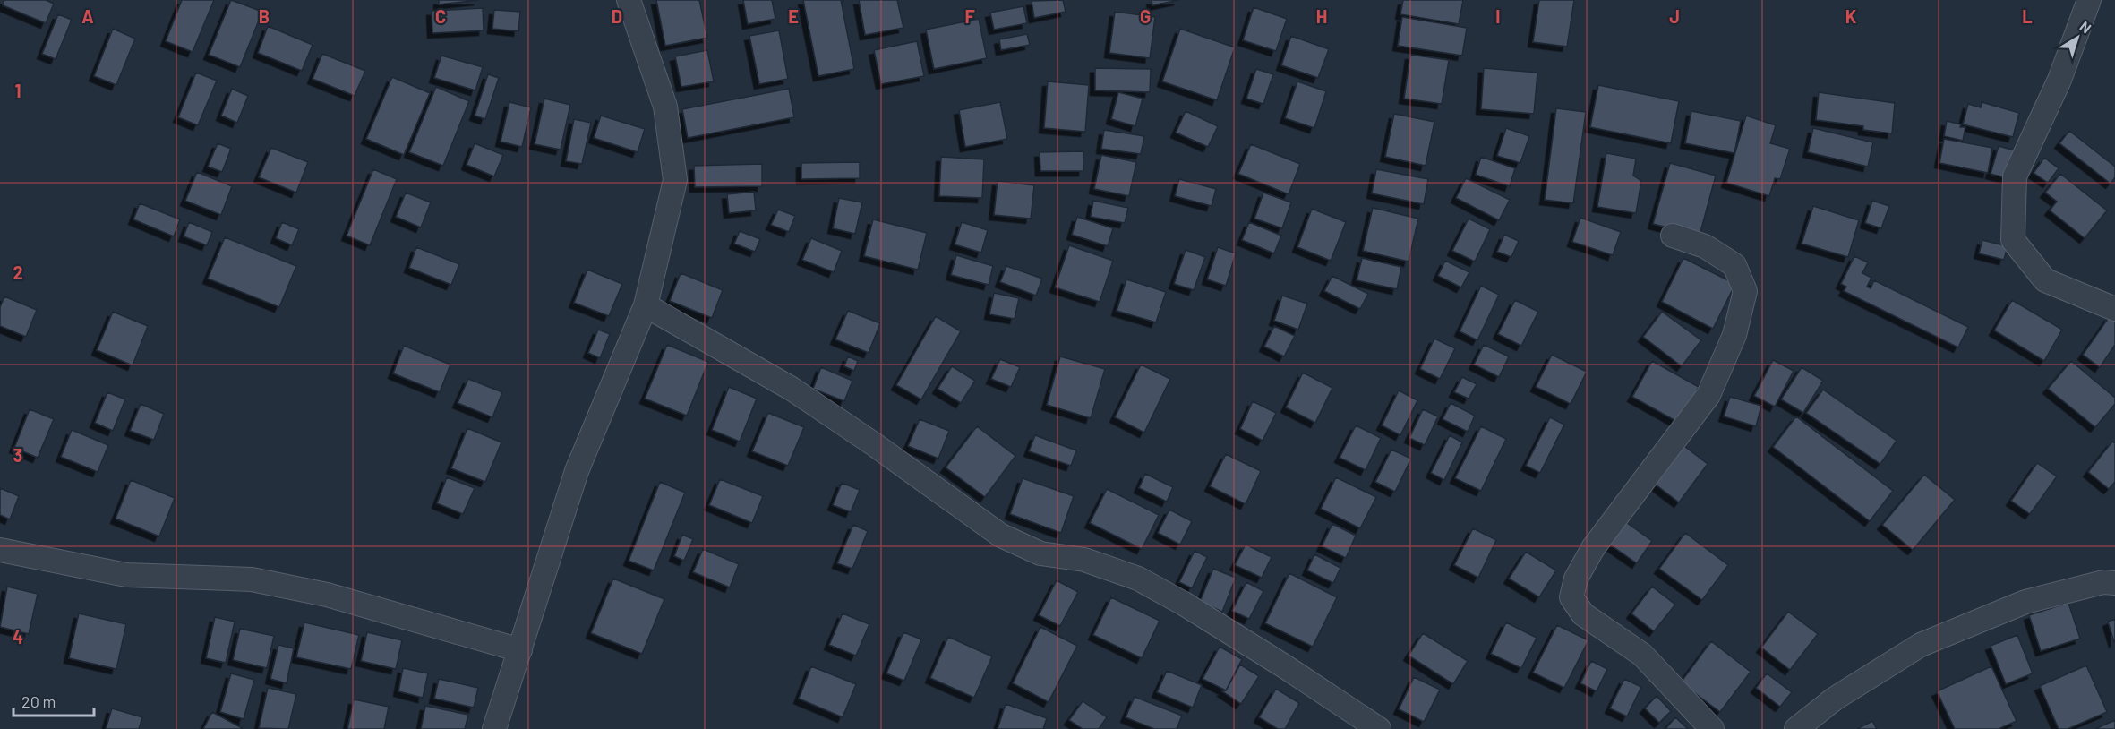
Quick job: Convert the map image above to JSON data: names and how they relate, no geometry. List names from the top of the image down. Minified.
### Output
{"scale_bar":"20 m","north":"top right","grid":{"columns":["A","B","C","D","E","F","G","H","I","J","K","L"],"rows":["1","2","3","4"]}}
